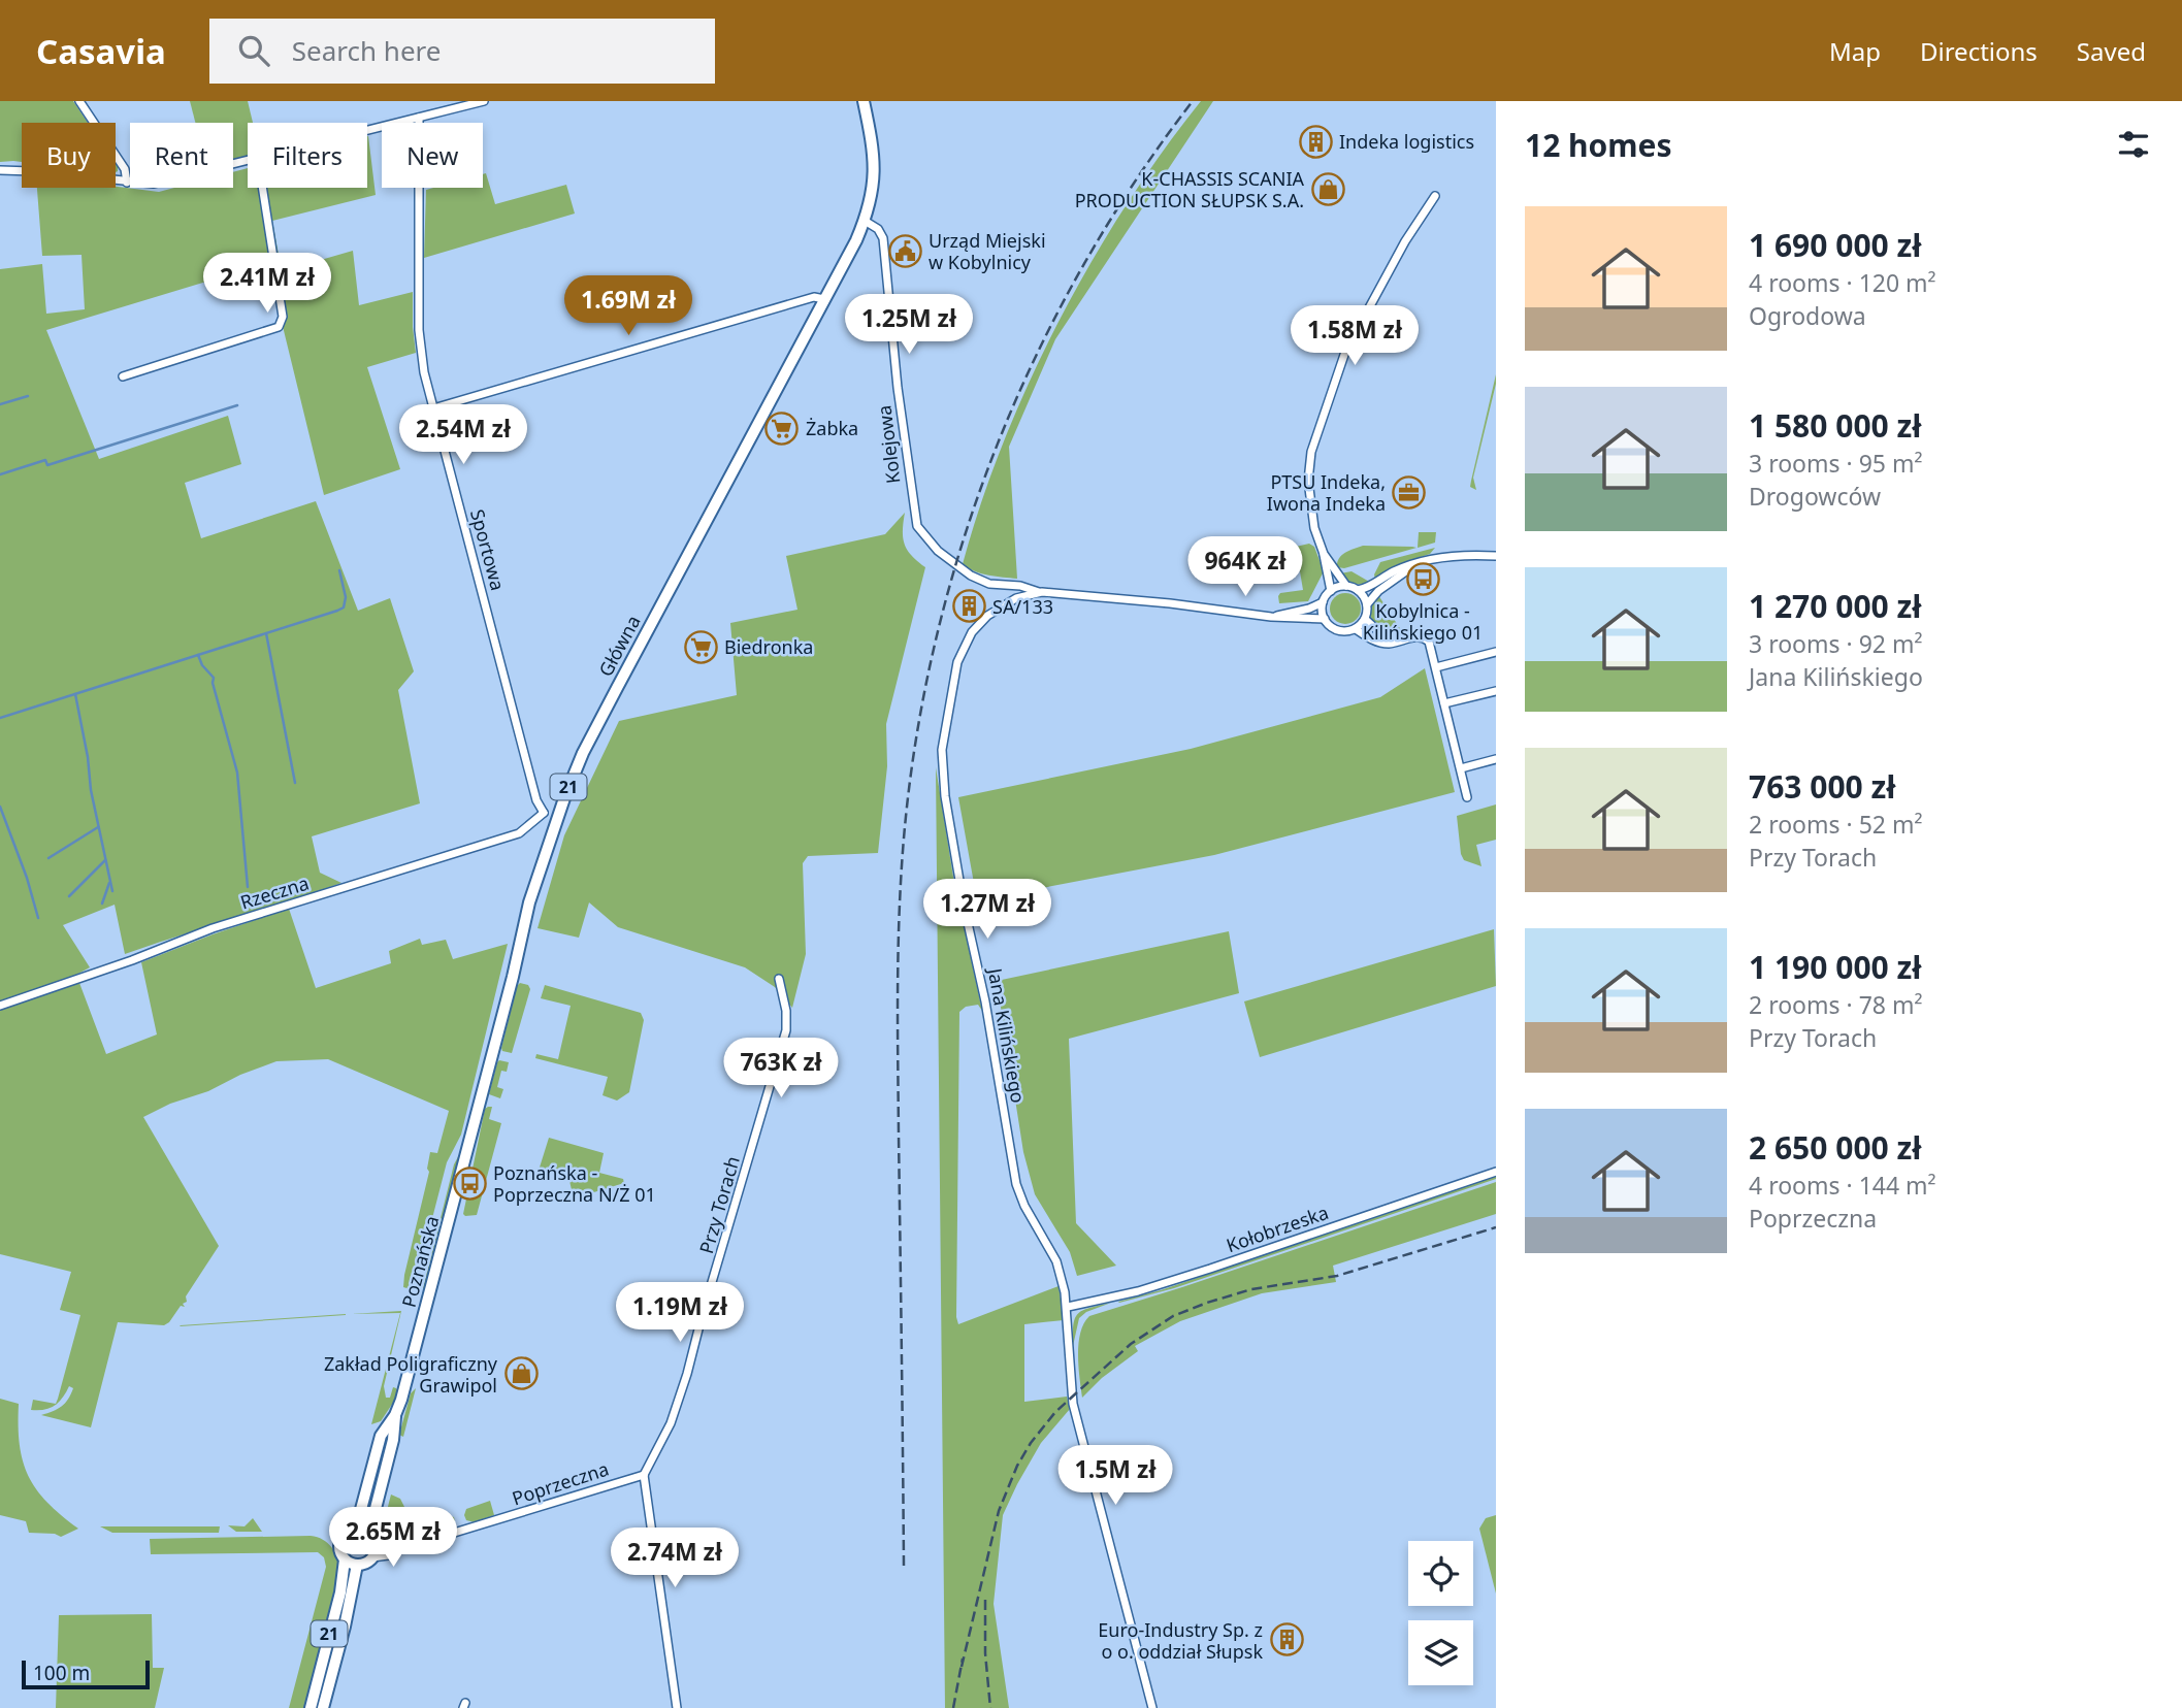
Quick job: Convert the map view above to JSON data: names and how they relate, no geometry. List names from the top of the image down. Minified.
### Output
{"streets":{"main road":["Główna","21","Poznańska"],"street":["Kolejowa","Sportowa","Rzeczna","Jana Kilińskiego","Przy Torach","Kołobrzeska","Poprzeczna"]},"crossings":[["Kolejowa","Główna"],["Kolejowa","21"],["Kolejowa","Jana Kilińskiego"],["Sportowa","Rzeczna"],["Główna","21"],["Główna","Poznańska"],["21","Poznańska"],["21","Poprzeczna"],["Jana Kilińskiego","Kołobrzeska"],["Przy Torach","Poprzeczna"],["Poznańska","Poprzeczna"]],"places":{"building":["Indeka logistics","SA/133","Euro-Industry Sp. z o o. oddział Słupsk"],"shop":["K-CHASSIS SCANIA PRODUCTION SŁUPSK S.A.","Zakład Poligraficzny Grawipol"],"public building":["Urząd Miejski w Kobylnicy"],"supermarket":["Żabka","Biedronka"],"office":["PTSU Indeka, Iwona Indeka"],"bus stop":["Kobylnica - Kilińskiego 01","Poznańska - Poprzeczna N/Ż 01"]},"scale_bar":"100 m","page":{"header":"Casavia","search":"Search here","nav":["Map","Directions","Saved"],"heading":"12 homes","chip":["Buy","Rent","Filters","New"],"list":[{"name":"1 690 000 zł","note":"4 rooms · 120 m² · Ogrodowa"},{"name":"1 580 000 zł","note":"3 rooms · 95 m² · Drogowców"},{"name":"1 270 000 zł","note":"3 rooms · 92 m² · Jana Kilińskiego"},{"name":"763 000 zł","note":"2 rooms · 52 m² · Przy Torach"},{"name":"1 190 000 zł","note":"2 rooms · 78 m² · Przy Torach"},{"name":"2 650 000 zł","note":"4 rooms · 144 m² · Poprzeczna"}],"price":["2.41M zł","1.69M zł","1.25M zł","1.58M zł","2.54M zł","964K zł","1.27M zł","763K zł","1.19M zł","1.5M zł","2.65M zł","2.74M zł"],"scale":"100 m"}}
